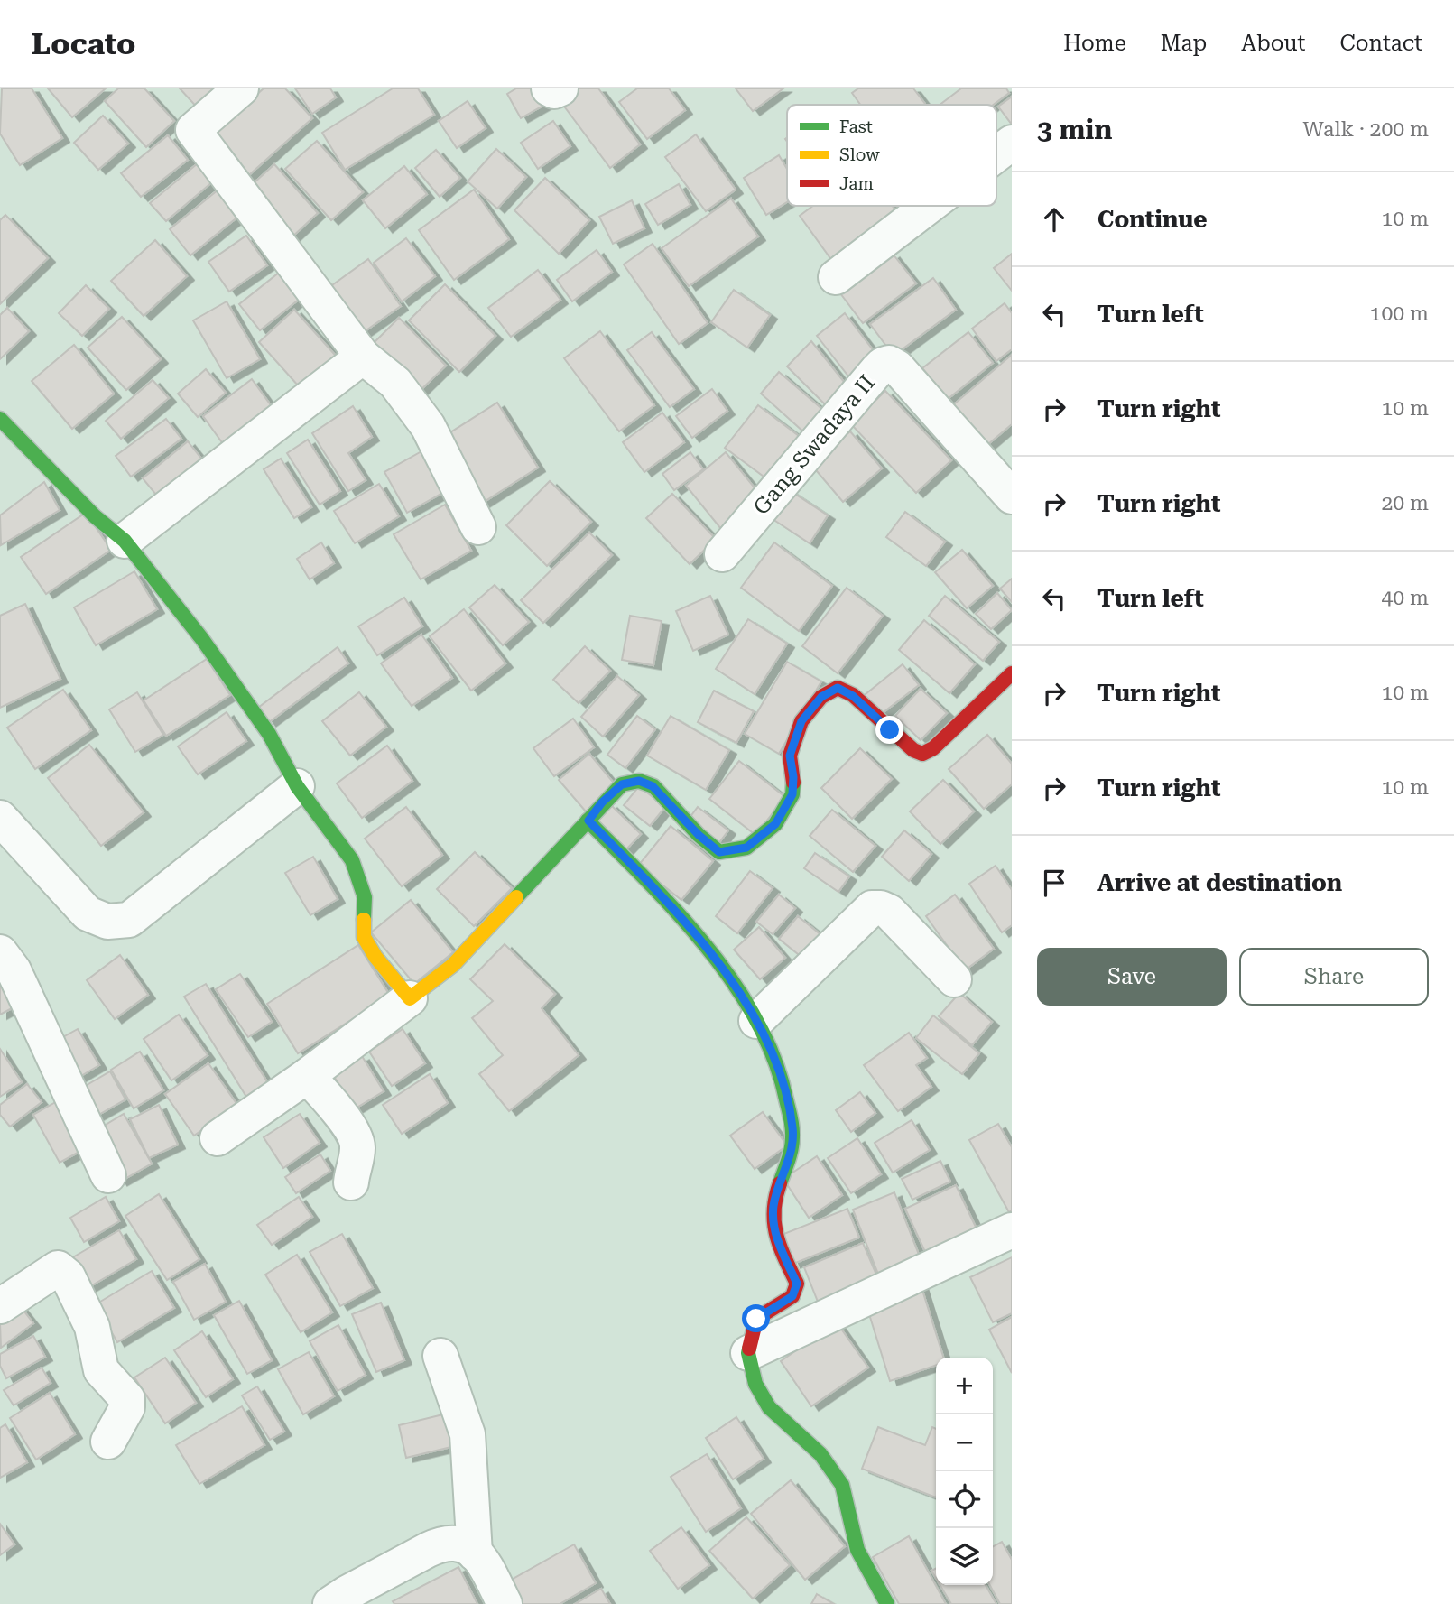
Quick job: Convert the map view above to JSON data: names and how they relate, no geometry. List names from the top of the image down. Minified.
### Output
{"streets":{"street":["Gang Swadaya II"]},"legend":["Fast","Slow","Jam"],"page":{"header":"Locato","nav":["Home","Map","About","Contact"],"heading":["3 min","Walk · 200 m"],"list":[["Continue","10 m"],["Turn left","100 m"],["Turn right","10 m"],["Turn right","20 m"],["Turn left","40 m"],["Turn right","10 m"],["Turn right","10 m"],"Arrive at destination"],"buttons":["Save","Share"],"map_buttons":["+","−"]}}
